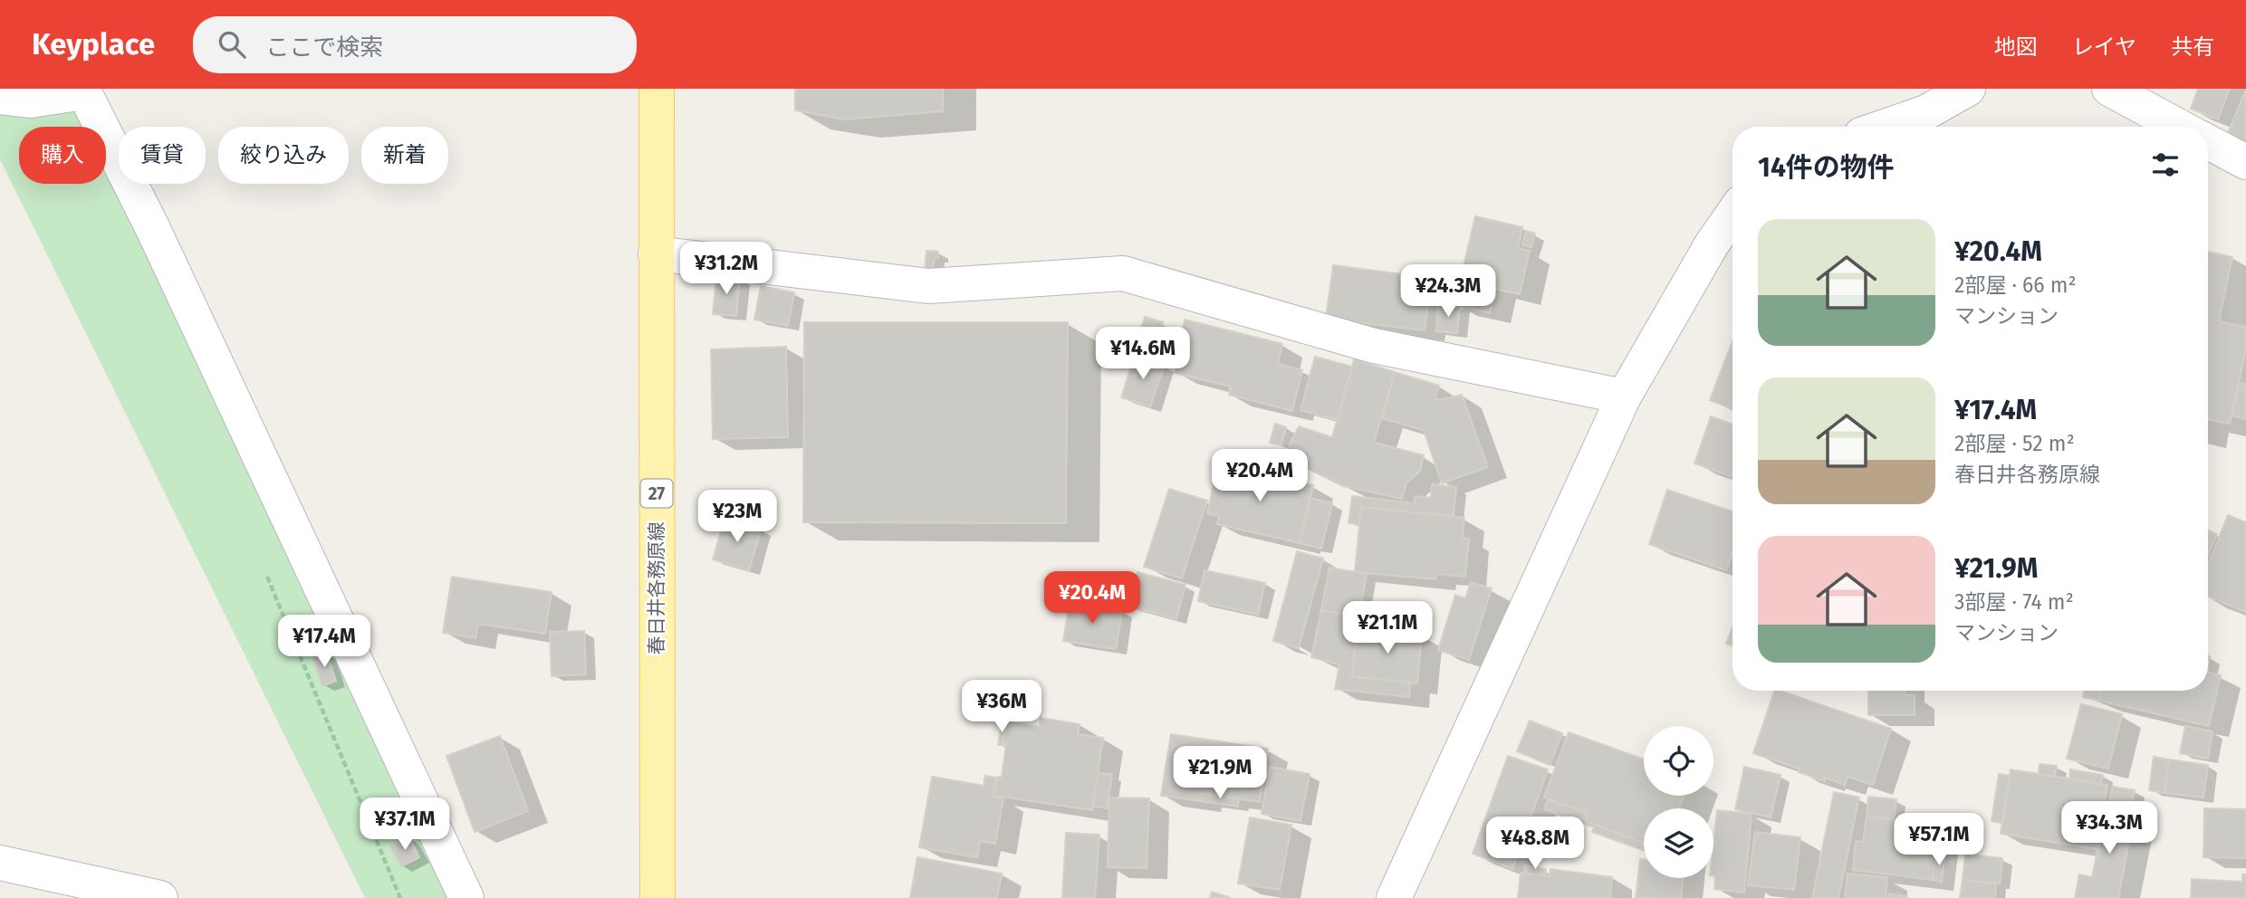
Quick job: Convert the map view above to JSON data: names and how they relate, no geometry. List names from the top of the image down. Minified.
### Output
{"streets":{"main road":["27","春日井各務原線"]},"page":{"header":"Keyplace","search":"ここで検索","nav":["地図","レイヤ","共有"],"chip":["購入","賃貸","絞り込み","新着"],"heading":"14件の物件","list":[{"name":"¥20.4M","note":"2部屋 · 66 m² · マンション"},{"name":"¥17.4M","note":"2部屋 · 52 m² · 春日井各務原線"},{"name":"¥21.9M","note":"3部屋 · 74 m² · マンション"}],"price":["¥31.2M","¥24.3M","¥14.6M","¥20.4M","¥23M","¥20.4M","¥21.1M","¥17.4M","¥36M","¥21.9M","¥37.1M","¥34.3M","¥57.1M","¥48.8M"]}}
